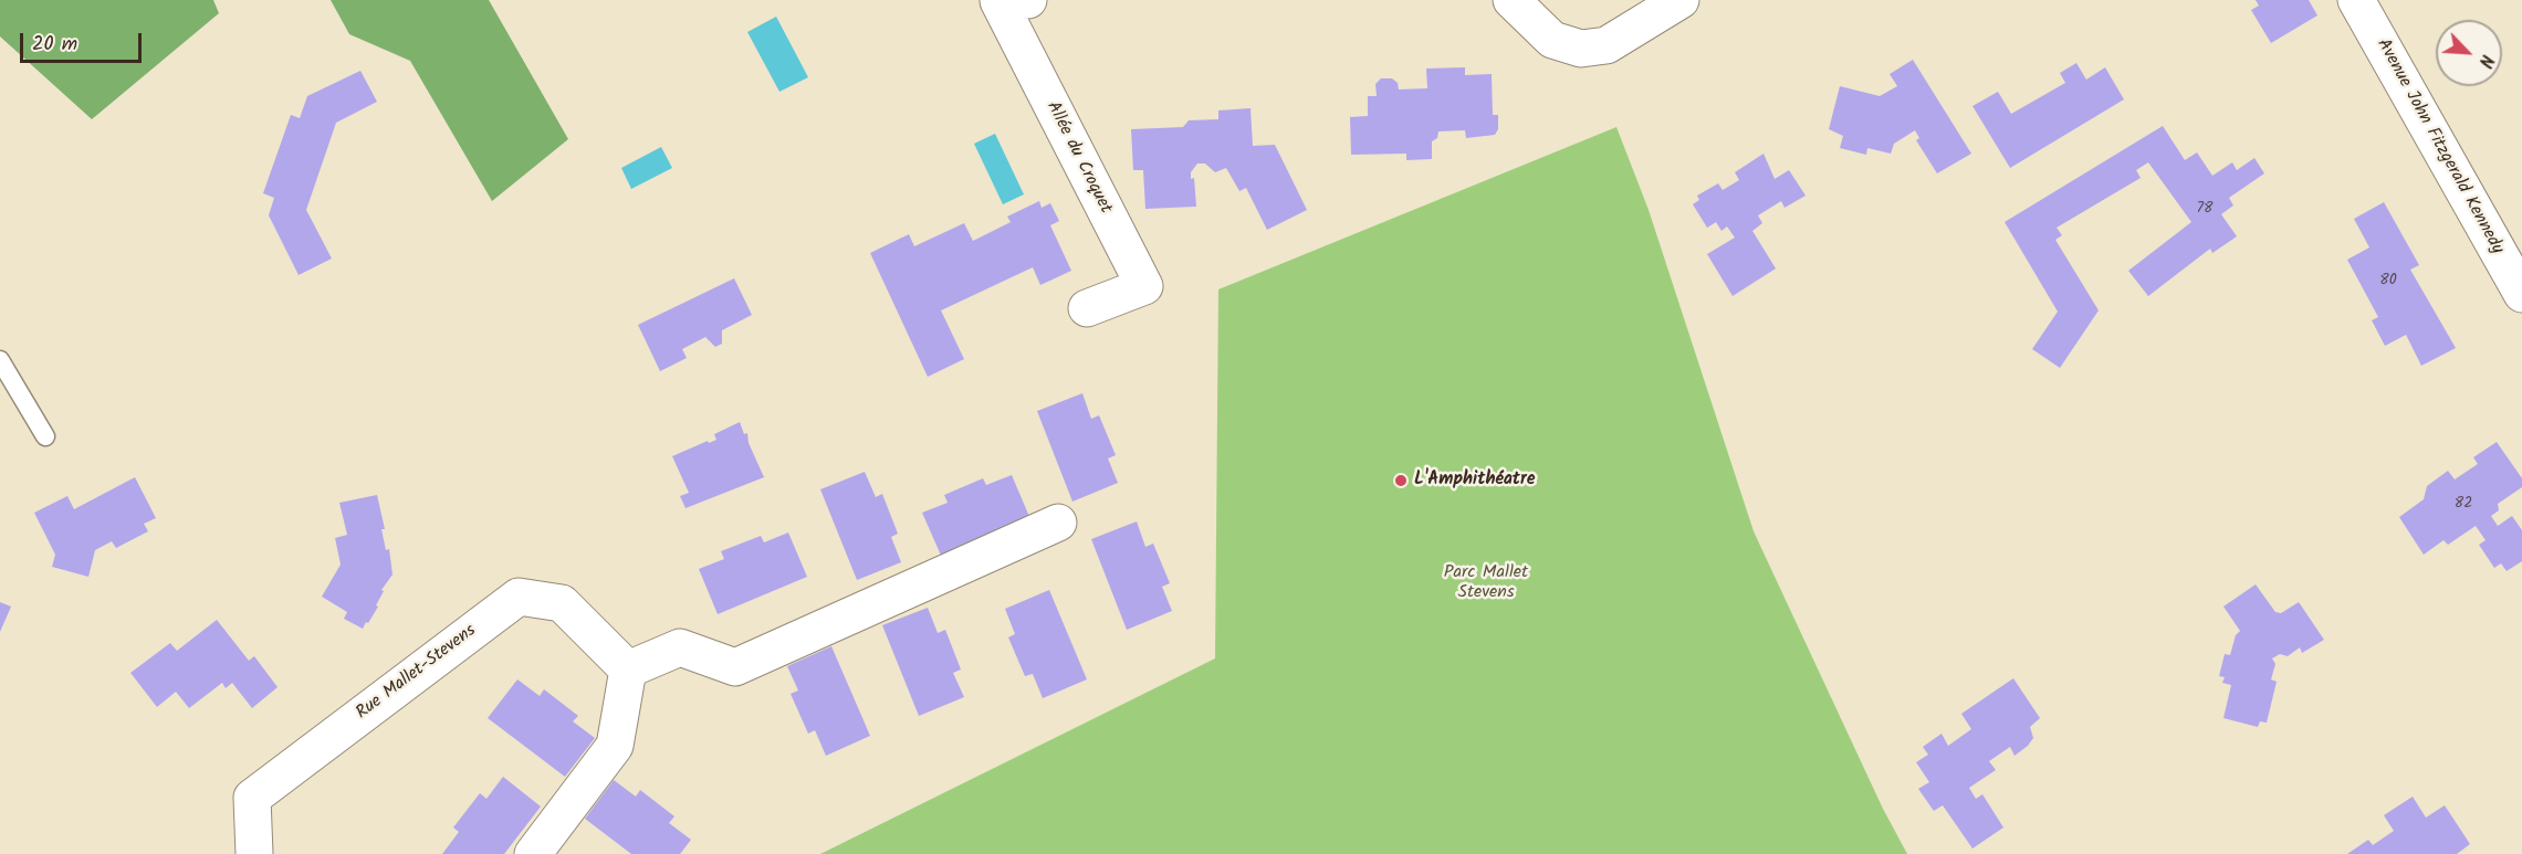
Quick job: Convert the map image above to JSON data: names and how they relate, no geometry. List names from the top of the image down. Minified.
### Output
{"streets":{"street":["Avenue John Fitzgerald Kennedy","Allée du Croquet","Rue Mallet-Stevens"]},"parks":["Parc Mallet Stevens"],"places":["L'Amphithéatre"],"house_numbers":["78","80","82"],"scale_bar":"20 m","north":"bottom right"}
